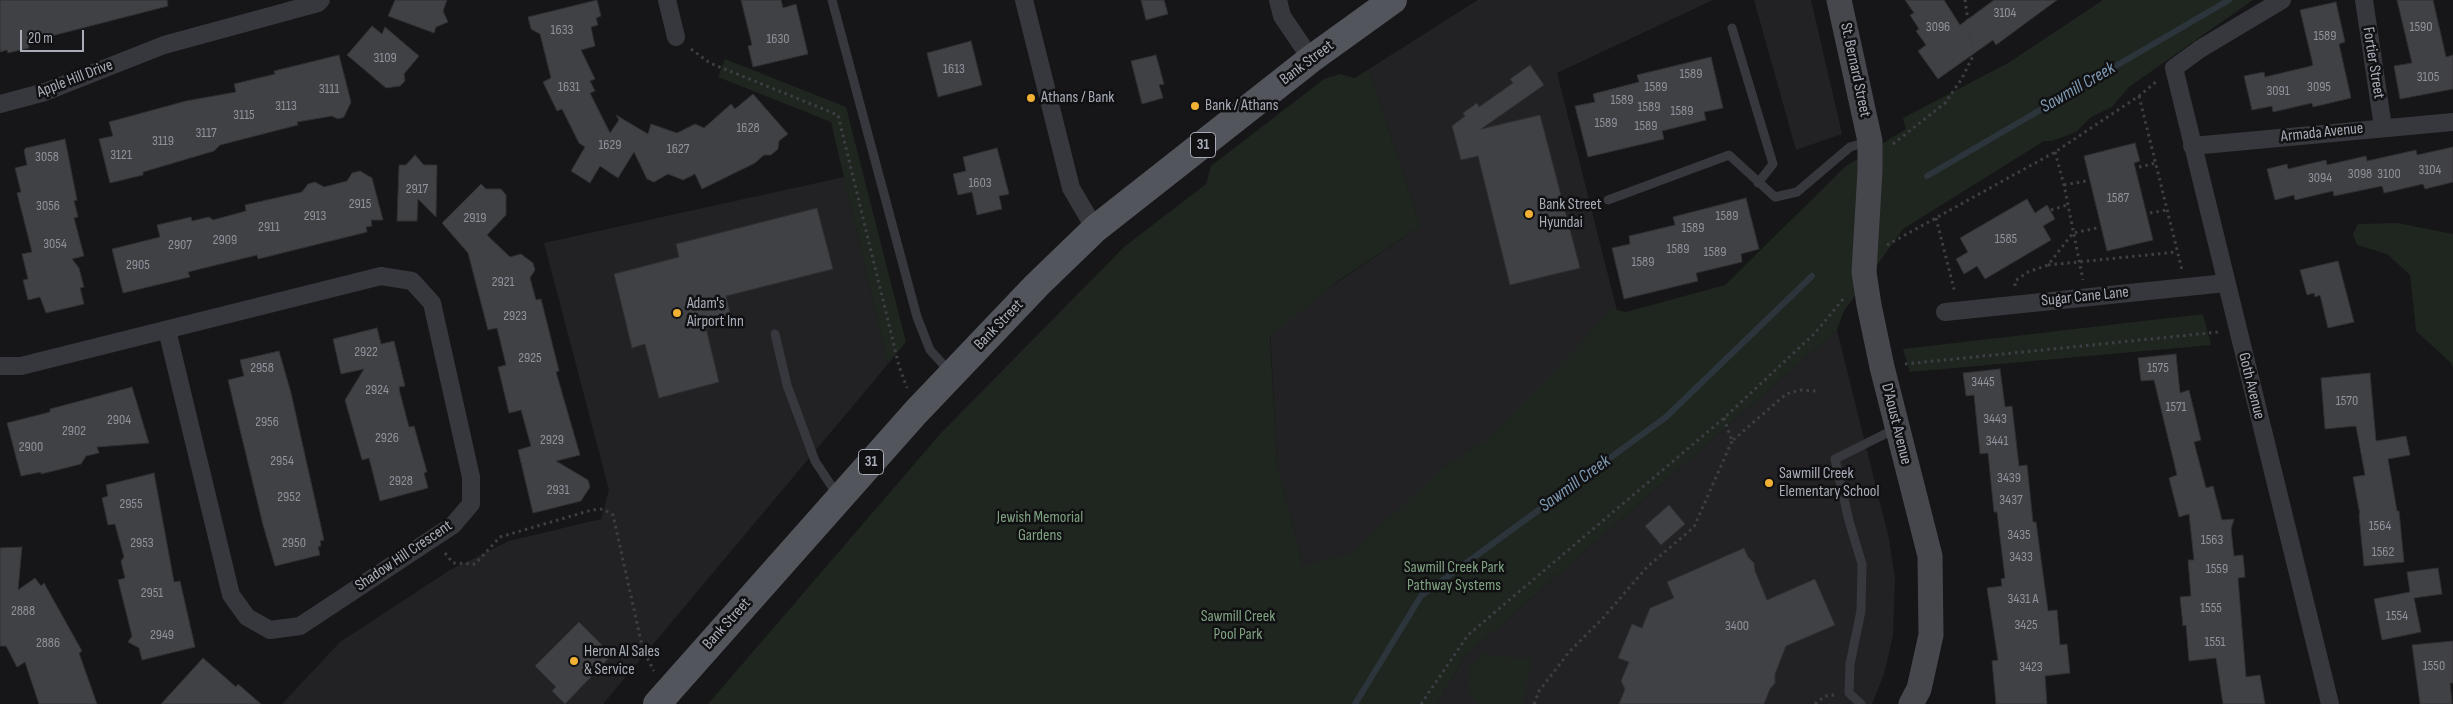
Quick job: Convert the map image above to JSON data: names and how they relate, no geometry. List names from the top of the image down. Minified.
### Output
{"streets":{"main road":["Bank Street","31"],"street":["Fortier Street","St. Bernard Street","Apple Hill Drive","Armada Avenue","Sugar Cane Lane","Goth Avenue","D'Aoust Avenue","Shadow Hill Crescent"]},"crossings":[["Fortier Street","Armada Avenue"],["St. Bernard Street","D'Aoust Avenue"],["Armada Avenue","Goth Avenue"],["Sugar Cane Lane","Goth Avenue"]],"water":["Sawmill Creek"],"parks":["Jewish Memorial Gardens","Sawmill Creek Park Pathway Systems","Sawmill Creek Pool Park"],"places":["Athans / Bank","Bank / Athans","Bank Street Hyundai","Adam's Airport Inn","Sawmill Creek Elementary School","Heron Al Sales & Service"],"house_numbers":["3104","3096","1590","1633","1589","1630","3109","1613","1589","3105","1631","1589","3095","3111","3091","1589","3113","1589","1589","3115","1589","1589","1628","3117","3119","1629","1627","3121","3058","3104","3098","3100","3094","1603","2917","1587","2915","3056","2913","1589","2919","2911","1589","1585","2909","3054","2907","1589","1589","1589","2905","2921","2923","2922","2925","2958","1575","3445","2924","1570","1571","3443","2904","2956","2902","2926","2929","3441","2900","2954","3439","2928","2931","2952","3437","2955","1564","3435","1563","2953","2950","1562","3433","1559","2951","3431 A","1555","2888","1554","3425","3400","2949","1551","2886","1550","3423"],"scale_bar":"20 m"}
